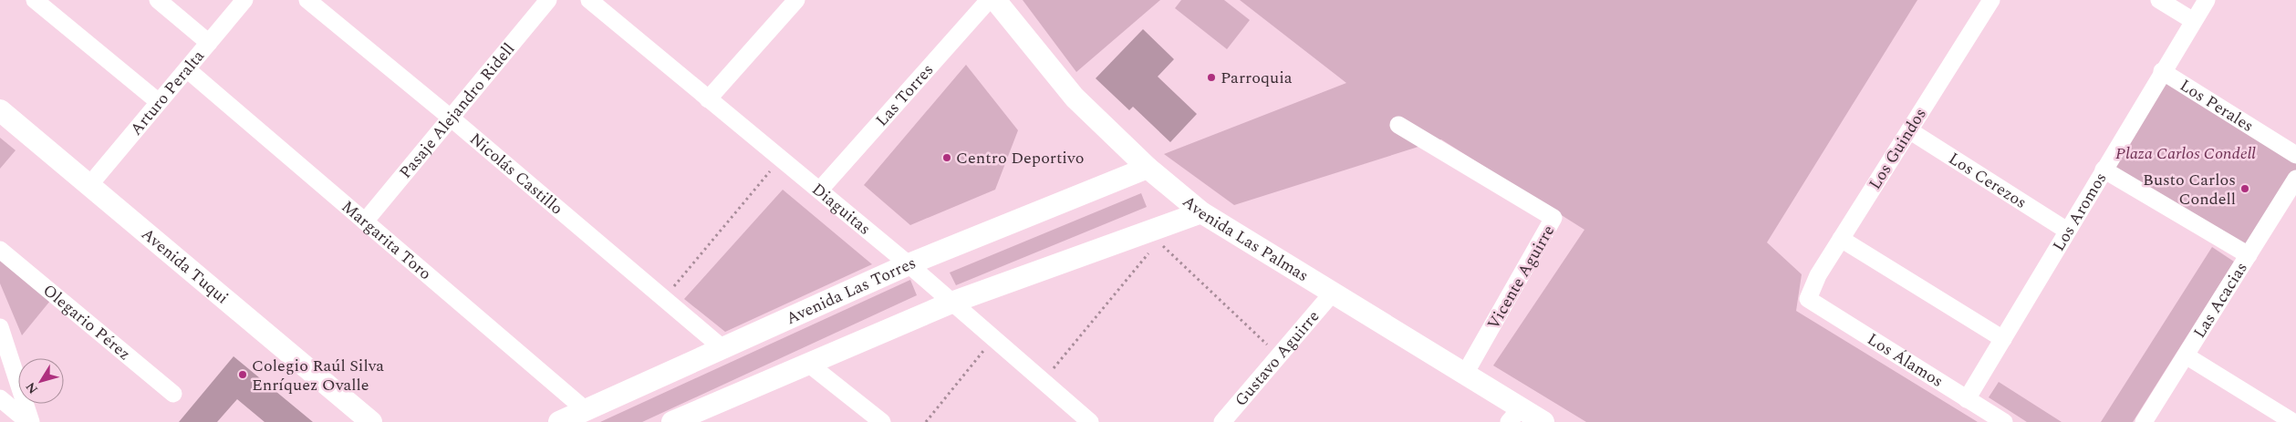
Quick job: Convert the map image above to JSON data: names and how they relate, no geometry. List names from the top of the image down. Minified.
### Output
{"streets":{"street":["Arturo Peralta","Las Torres","Los Perales","Pasaje Alejandro Ridell","Los Guindos","Nicolás Castillo","Los Cerezos","Diaguitas","Los Aromos","Avenida Las Palmas","Margarita Toro","Avenida Tuqui","Vicente Aguirre","Avenida Las Torres","Las Acacias","Olegario Pérez","Gustavo Aguirre","Los Álamos"]},"crossings":[["Arturo Peralta","Margarita Toro"],["Arturo Peralta","Avenida Tuqui"],["Las Torres","Diaguitas"],["Los Perales","Los Aromos"],["Pasaje Alejandro Ridell","Nicolás Castillo"],["Pasaje Alejandro Ridell","Margarita Toro"],["Los Guindos","Los Cerezos"],["Los Guindos","Los Álamos"],["Nicolás Castillo","Avenida Las Torres"],["Los Cerezos","Los Aromos"],["Diaguitas","Avenida Las Torres"],["Los Aromos","Los Álamos"],["Avenida Las Palmas","Vicente Aguirre"],["Avenida Las Palmas","Avenida Las Torres"],["Avenida Las Palmas","Gustavo Aguirre"],["Margarita Toro","Avenida Las Torres"]],"parks":["Plaza Carlos Condell"],"places":["Parroquia","Centro Deportivo","Busto Carlos Condell","Colegio Raúl Silva Enríquez Ovalle"],"north":"bottom left"}
